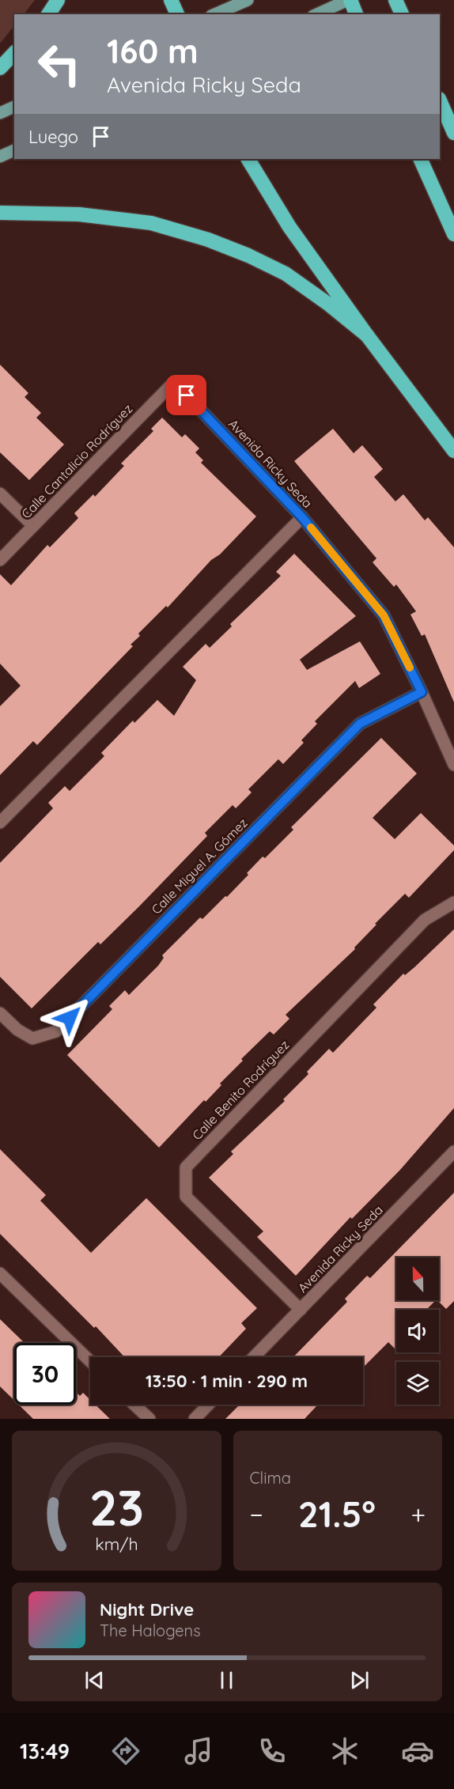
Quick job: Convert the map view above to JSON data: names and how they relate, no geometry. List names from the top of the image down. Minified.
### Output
{"streets":{"street":["Calle Cantalicio Rodríguez","Avenida Ricky Seda","Calle Miguel A. Gómez","Calle Benito Rodríguez"]},"crossings":[["Calle Cantalicio Rodríguez","Avenida Ricky Seda"],["Avenida Ricky Seda","Calle Miguel A. Gómez"],["Avenida Ricky Seda","Calle Benito Rodríguez"]],"north":"top","page":{"turn":["160 m","Avenida Ricky Seda"],"then":"Luego","limit":"30","trip":"13:50 · 1 min · 290 m","tile":"Clima","heat":["−","21.5°","+"],"song":["Night Drive","The Halogens"],"tabs":"13:49","gauge":["23","km/h"]}}
